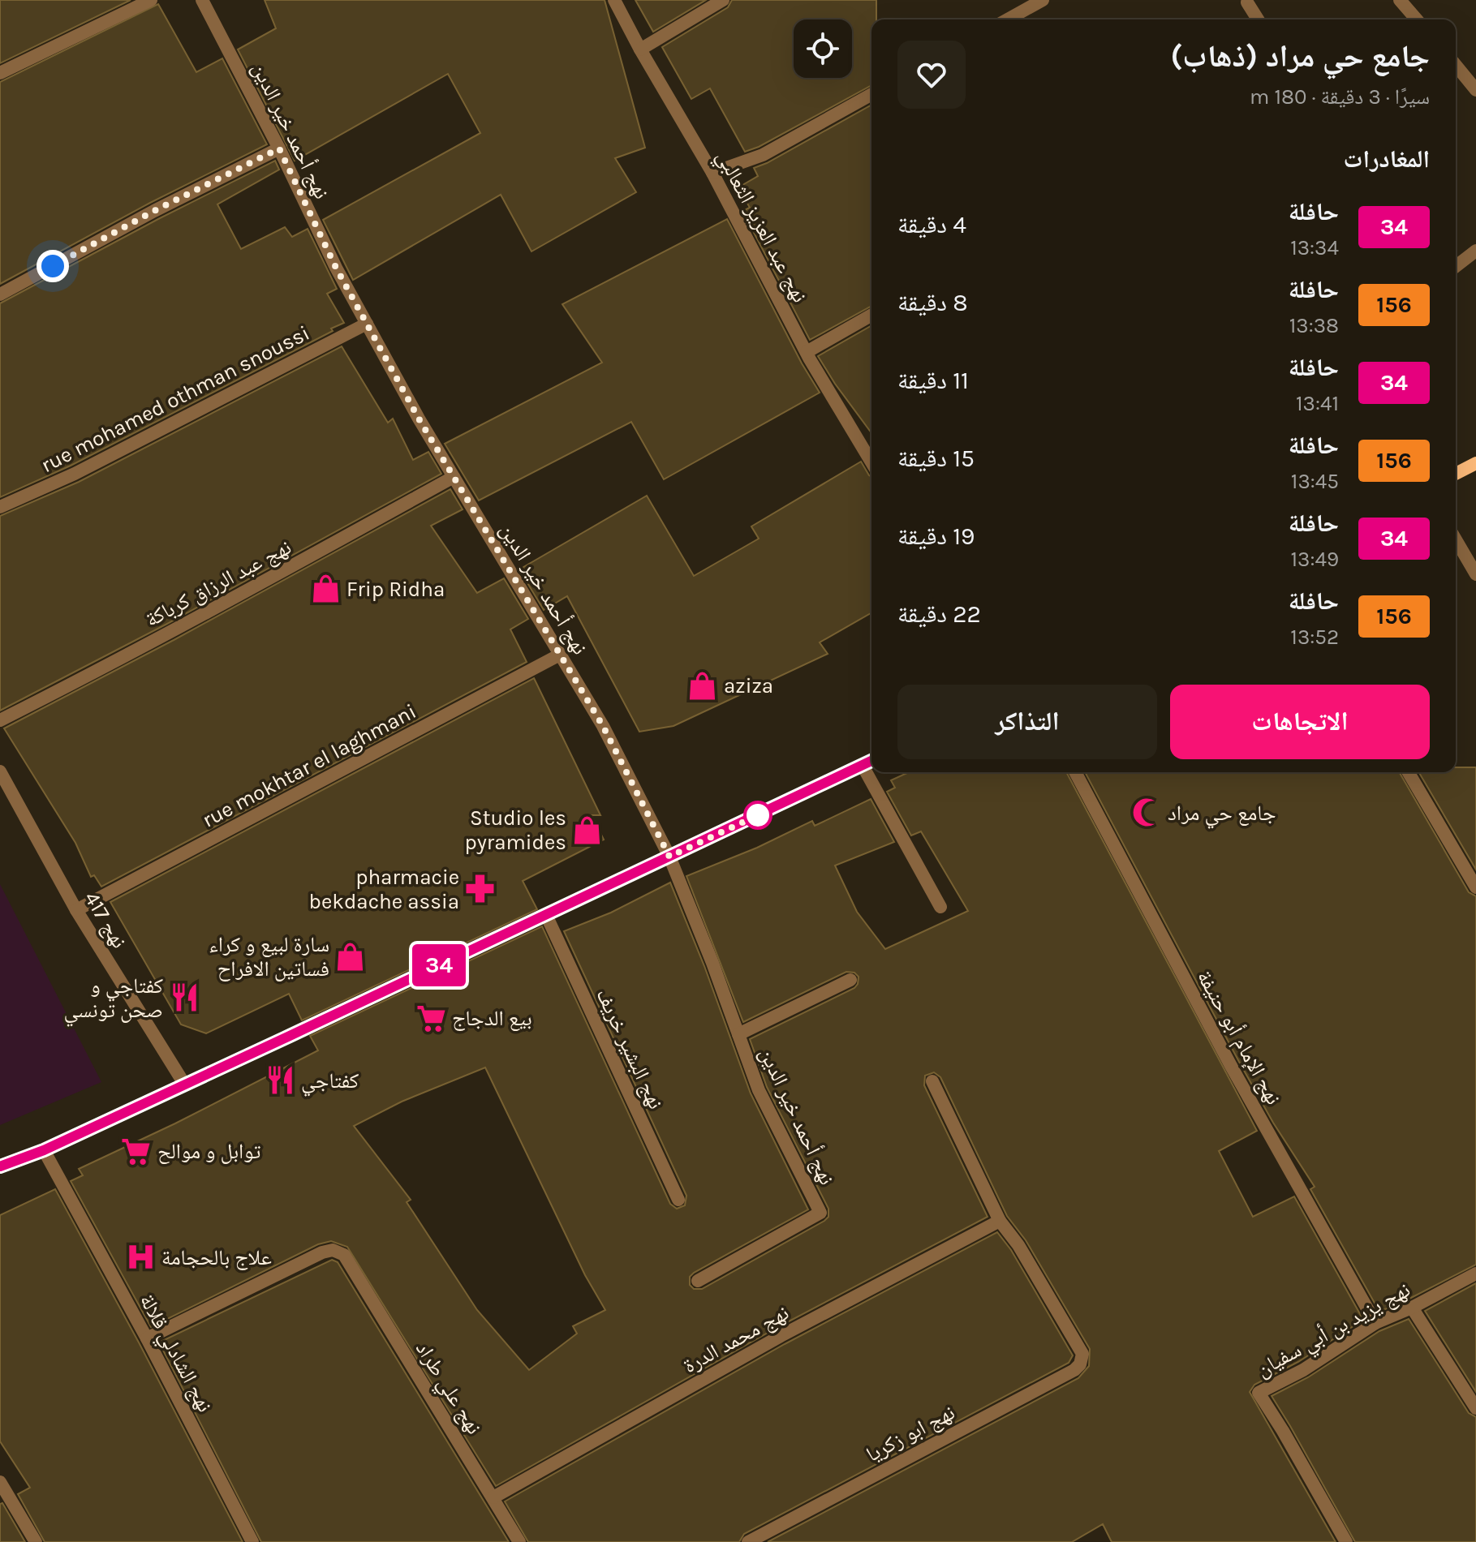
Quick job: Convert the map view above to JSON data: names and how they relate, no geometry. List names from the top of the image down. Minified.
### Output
{"streets":{"street":["نهج أحمد خير الدين","نهج عبد العزيز الثعالبي","rue mohamed othman snoussi","نهج عبد الرزاق كرباكة","rue mokhtar el laghmani","نهج 417","نهج الإمام أبو حنيفة","نهج البشير خريف","نهج يزيد بن أبي سفيان","نهج محمد الدرة","نهج الشادلي قلالة","نهج علي طراد","نهج ابو زكريا"]},"crossings":[["نهج أحمد خير الدين","rue mohamed othman snoussi"],["نهج أحمد خير الدين","نهج عبد الرزاق كرباكة"],["نهج أحمد خير الدين","rue mokhtar el laghmani"],["rue mokhtar el laghmani","نهج 417"],["نهج الإمام أبو حنيفة","نهج يزيد بن أبي سفيان"],["نهج محمد الدرة","نهج علي طراد"],["نهج محمد الدرة","نهج ابو زكريا"],["نهج الشادلي قلالة","نهج علي طراد"]],"places":{"shop":["Frip Ridha","aziza","Studio les pyramides","سارة لبيع و كراء فساتين الافراح"],"mosque":["جامع حي مراد"],"pharmacy":["pharmacie bekdache assia"],"restaurant":["كفتاجي و صحن تونسي","كفتاجي"],"supermarket":["بيع الدجاج","توابل و موالح"],"hospital":["علاج بالحجامة"]},"lines":["bus line 34"],"page":{"on_map":"34","heading":[["جامع حي مراد (ذهاب)","سيرًا · 3 دقيقة · 180 m"],"المغادرات"],"list":[{"mark":"34","name":"حافلة","note":"13:34","value":"4 دقيقة"},{"mark":"156","name":"حافلة","note":"13:38","value":"8 دقيقة"},{"mark":"34","name":"حافلة","note":"13:41","value":"11 دقيقة"},{"mark":"156","name":"حافلة","note":"13:45","value":"15 دقيقة"},{"mark":"34","name":"حافلة","note":"13:49","value":"19 دقيقة"},{"mark":"156","name":"حافلة","note":"13:52","value":"22 دقيقة"}],"buttons":["الاتجاهات","التذاكر"]}}
